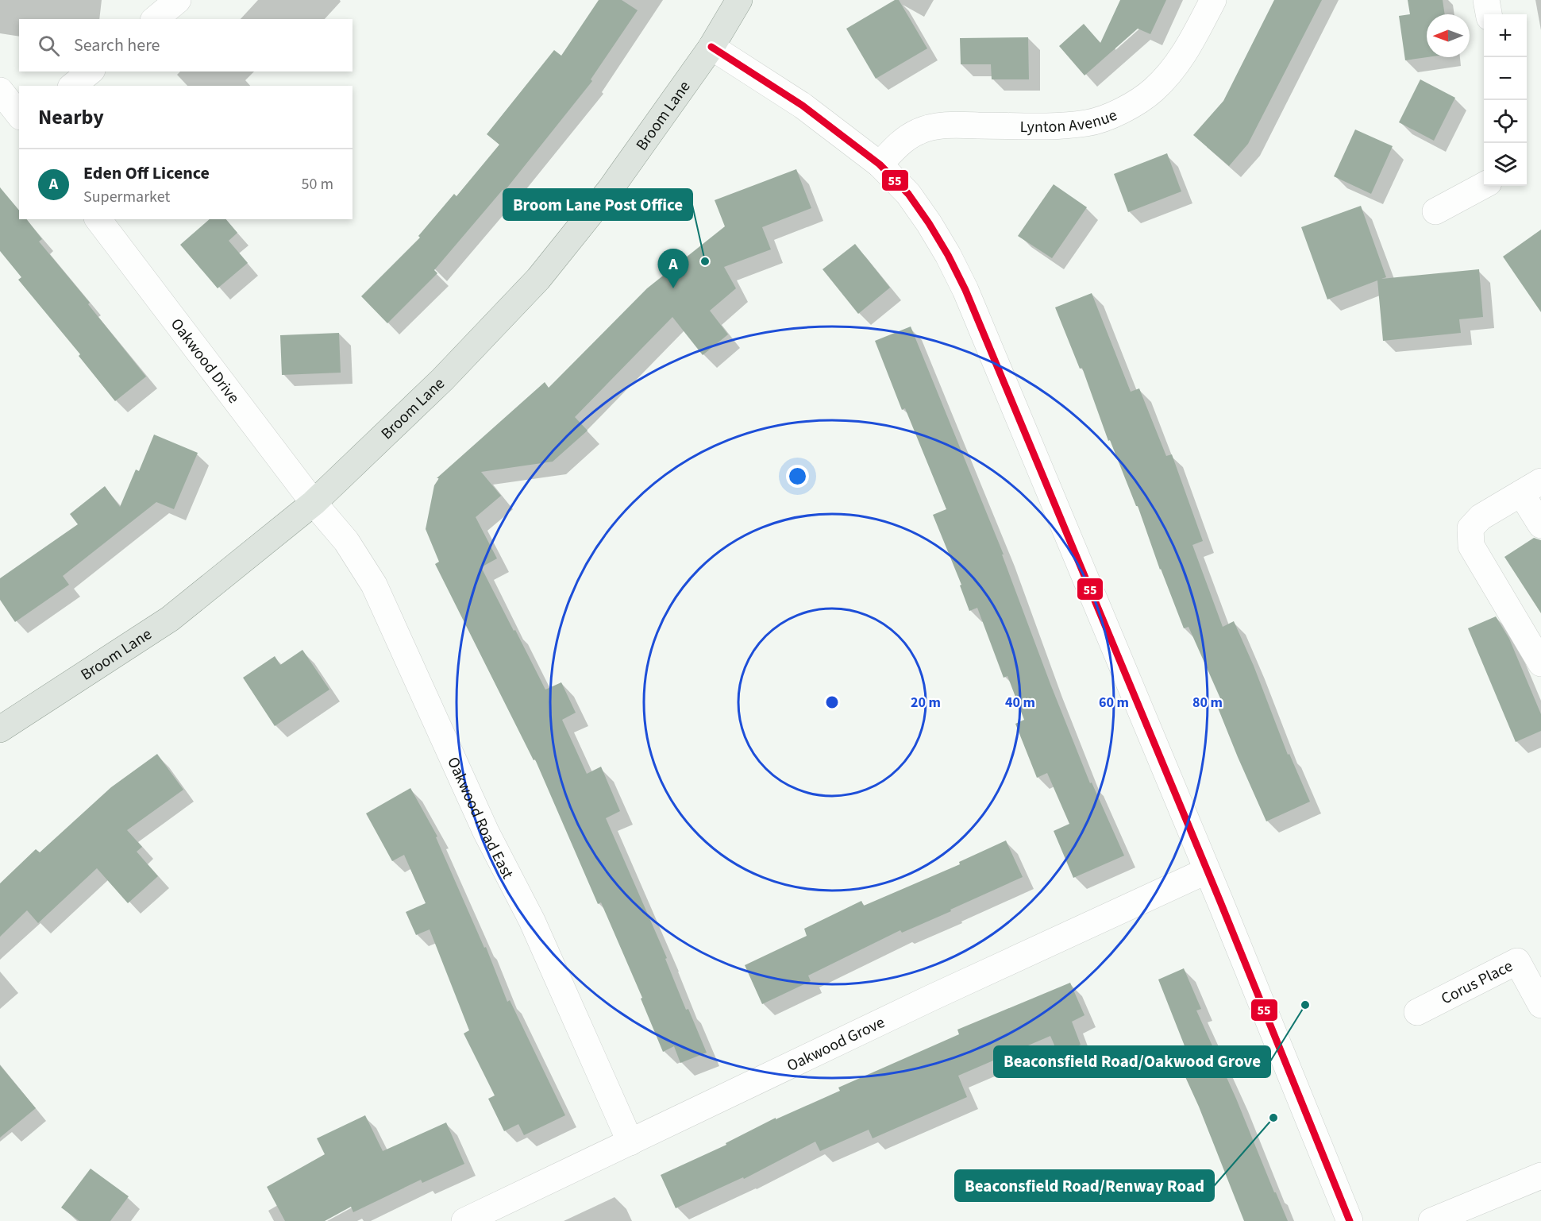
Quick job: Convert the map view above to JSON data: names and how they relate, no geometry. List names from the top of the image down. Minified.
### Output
{"streets":{"main road":["Broom Lane"],"street":["Lynton Avenue","Oakwood Drive","Oakwood Road East","Corus Place","Oakwood Grove"]},"crossings":[["Broom Lane","Oakwood Drive"],["Broom Lane","Oakwood Road East"],["Oakwood Drive","Oakwood Road East"],["Oakwood Road East","Oakwood Grove"]],"places":["Broom Lane Post Office","Beaconsfield Road/Oakwood Grove","Beaconsfield Road/Renway Road"],"lines":["transit line 55"],"north":"left","page":{"map_buttons":["+","−"],"search":"Search here","heading":"Nearby","list":[{"mark":"A","name":"Eden Off Licence","note":"Supermarket","value":"50 m"}],"pins":"A"},"rings":["20 m","40 m","60 m","80 m"]}
